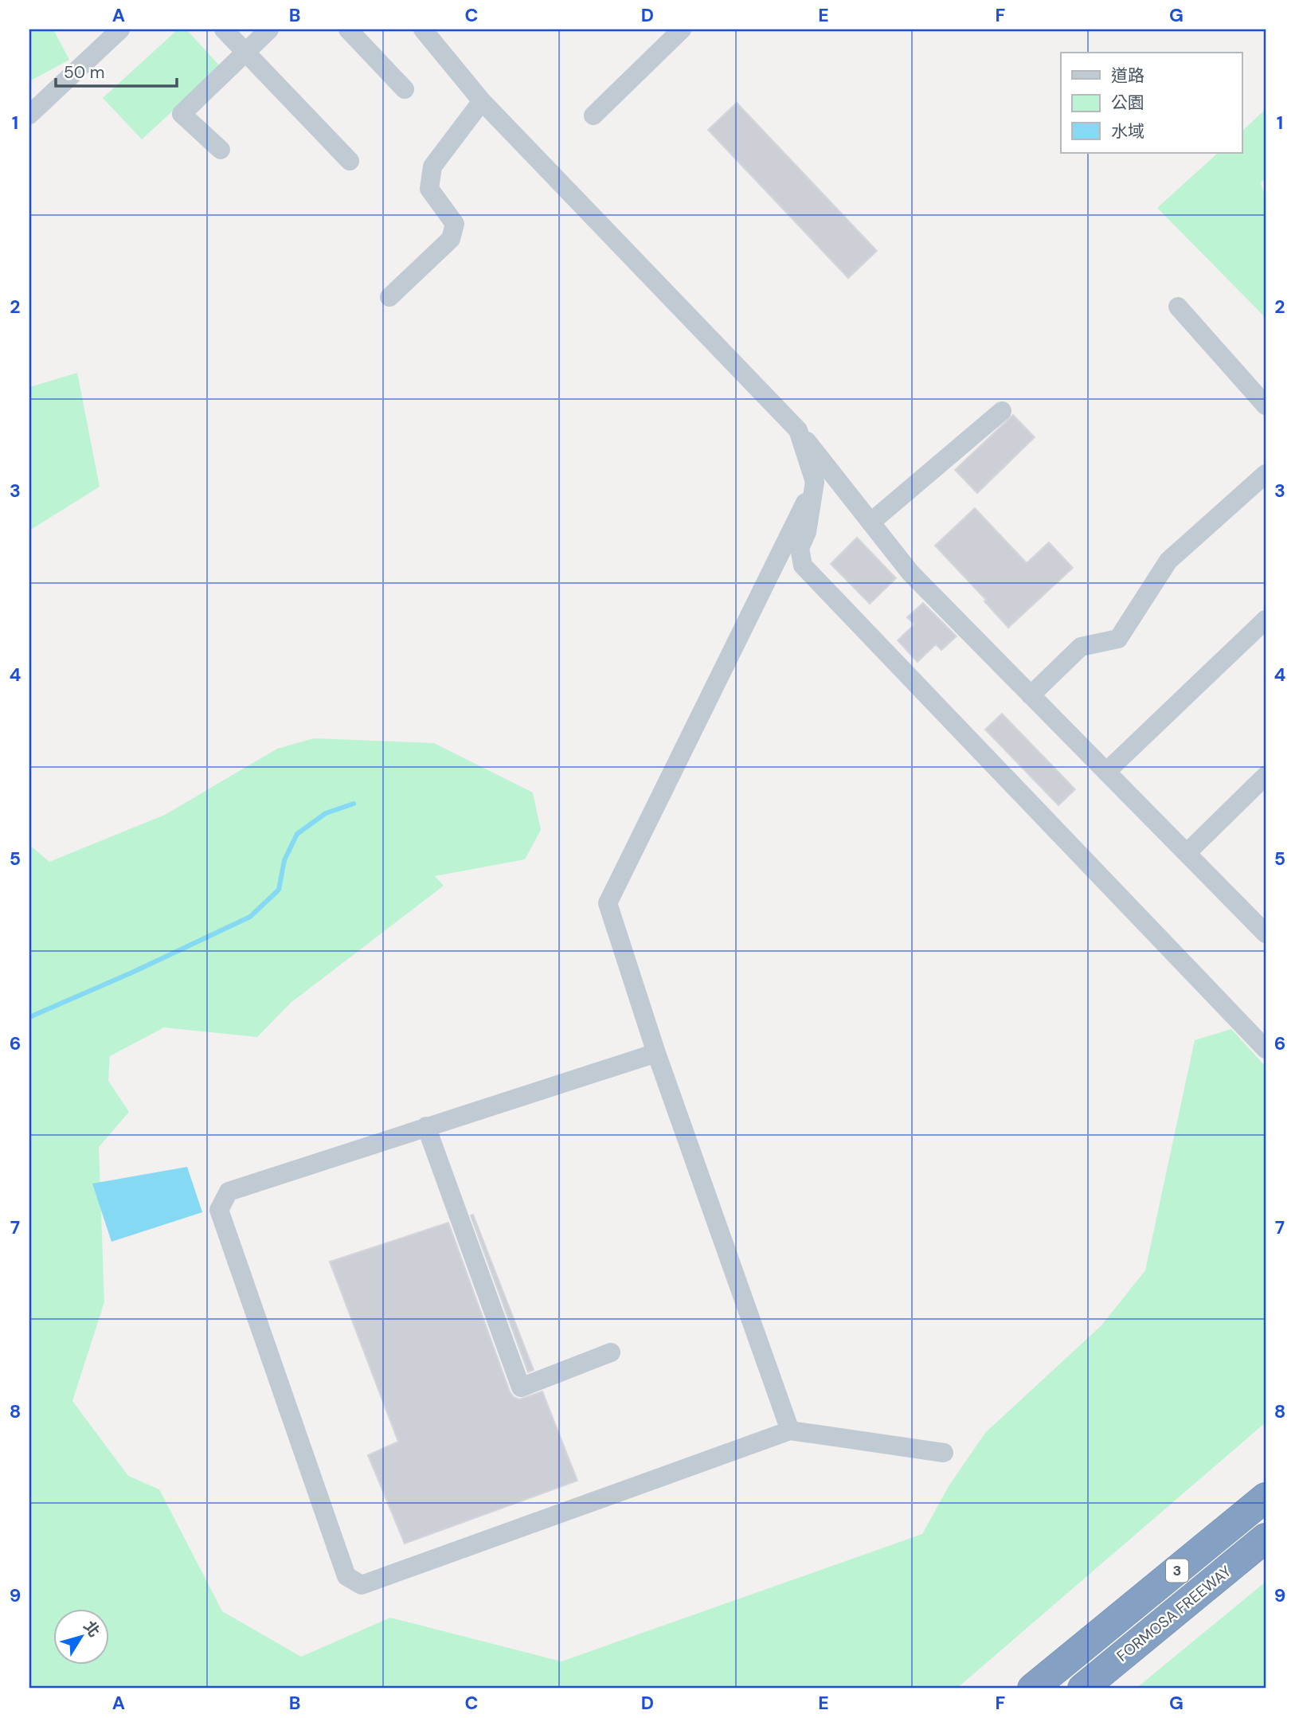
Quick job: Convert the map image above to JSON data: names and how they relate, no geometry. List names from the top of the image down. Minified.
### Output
{"streets":{"highway":["3","FORMOSA FREEWAY"]},"legend":["道路","公園","水域"],"scale_bar":"50 m","north":"top right","grid":{"columns":["A","B","C","D","E","F","G"],"rows":["1","2","3","4","5","6","7","8","9"]}}
